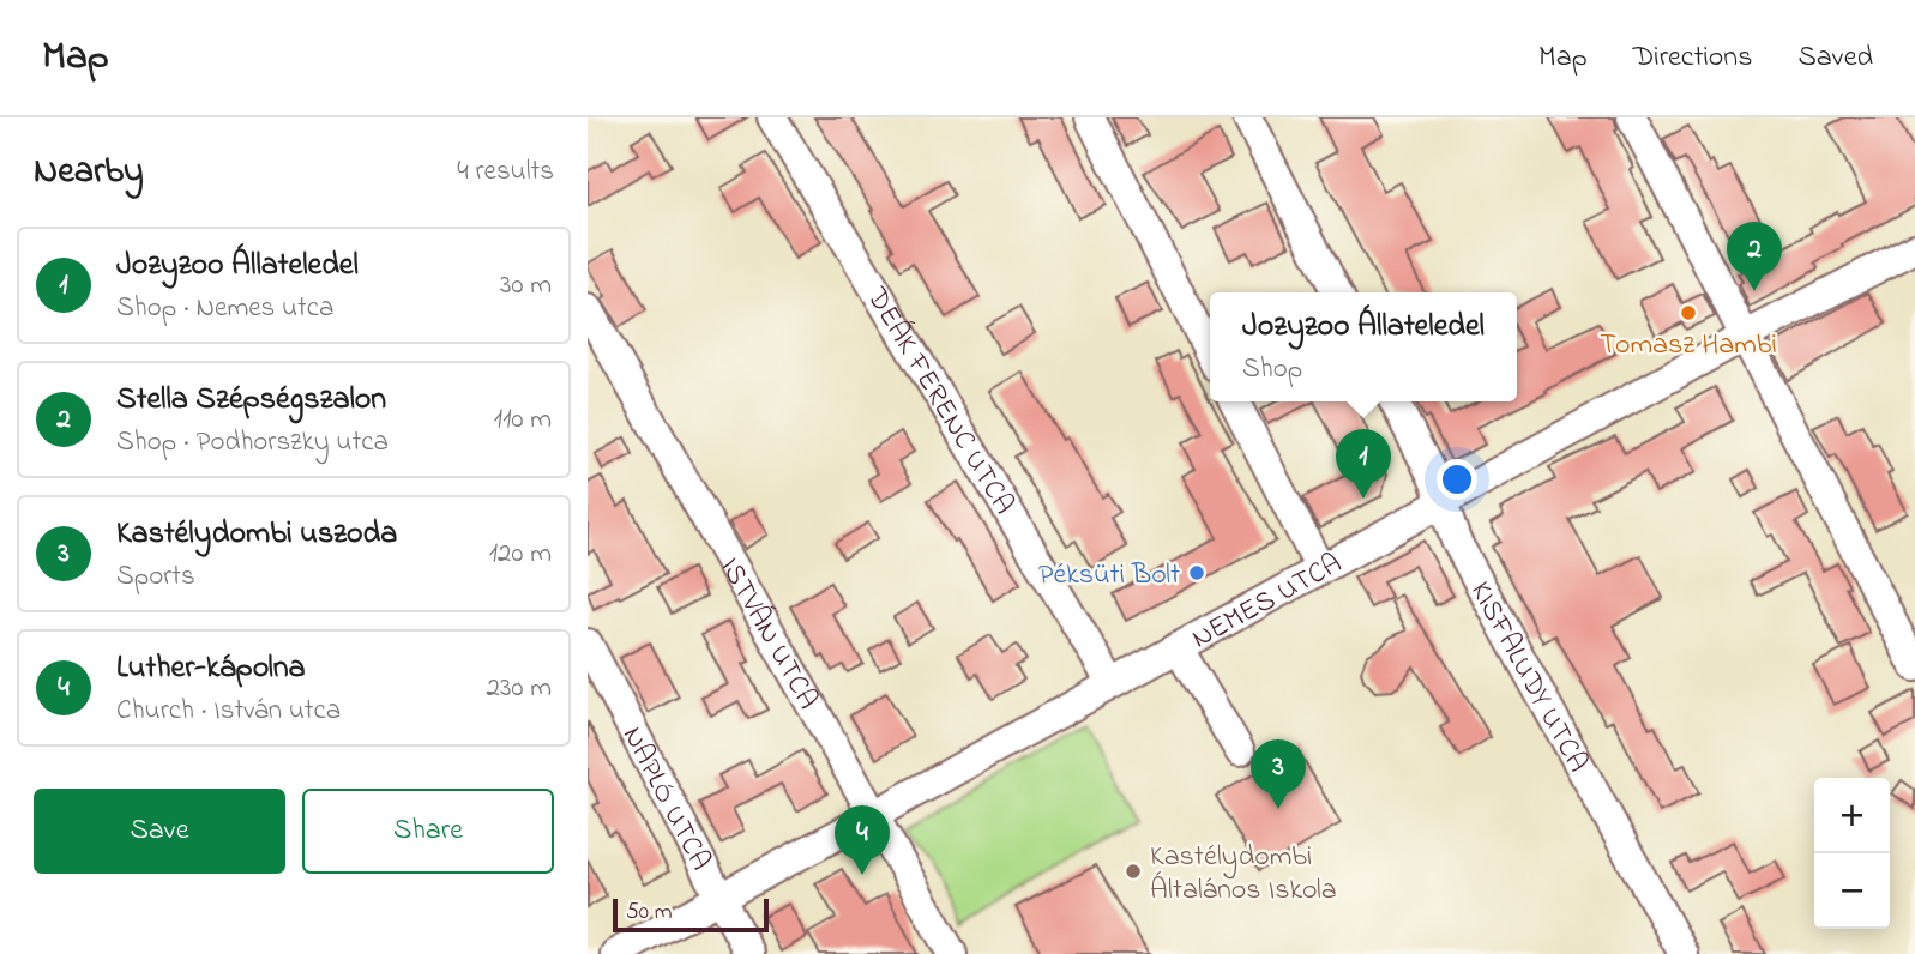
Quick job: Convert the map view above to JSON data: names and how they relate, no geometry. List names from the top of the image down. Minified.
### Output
{"streets":{"street":["DEÁK FERENC UTCA","NEMES UTCA","ISTVÁN UTCA","KISFALUDY UTCA","NAPLÓ UTCA"]},"crossings":[["DEÁK FERENC UTCA","NEMES UTCA"],["NEMES UTCA","ISTVÁN UTCA"],["NEMES UTCA","KISFALUDY UTCA"],["NEMES UTCA","NAPLÓ UTCA"]],"places":["Tomasz Hambi","Péksüti Bolt","Kastélydombi Általános Iskola"],"scale_bar":"50 m","page":{"header":"Map","nav":["Map","Directions","Saved"],"heading":["Nearby","4 results"],"pins":["2","1","3","4"],"list":[{"mark":"1","name":"Jozyzoo Állateledel","note":"Shop · Nemes utca","value":"30 m"},{"mark":"2","name":"Stella Szépségszalon","note":"Shop · Podhorszky utca","value":"110 m"},{"mark":"3","name":"Kastélydombi uszoda","note":"Sports","value":"120 m"},{"mark":"4","name":"Luther-kápolna","note":"Church · István utca","value":"230 m"}],"popup":["Jozyzoo Állateledel","Shop"],"buttons":["Save","Share"],"map_buttons":["+","−"],"scale":"50 m"}}
